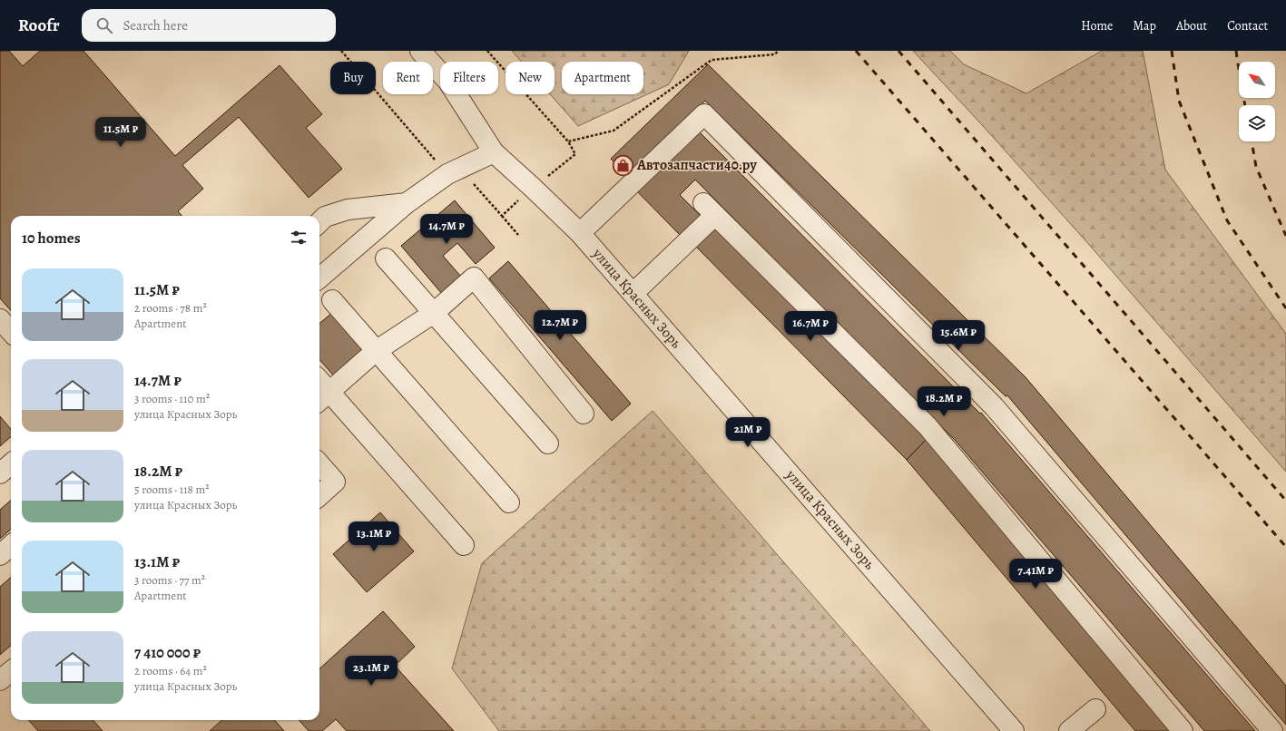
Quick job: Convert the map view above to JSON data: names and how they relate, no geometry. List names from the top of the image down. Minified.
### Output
{"streets":{"street":["улица Красных Зорь"]},"places":{"shop":["Автозапчасти40.ру"]},"north":"top left","page":{"header":"Roofr","search":"Search here","nav":["Home","Map","About","Contact"],"chip":["Buy","Rent","Filters","New","Apartment"],"price":["11.5M ₽","14.7M ₽","12.7M ₽","16.7M ₽","15.6M ₽","18.2M ₽","21M ₽","13.1M ₽","7.41M ₽","23.1M ₽"],"heading":"10 homes","list":[{"name":"11.5M ₽","note":"2 rooms · 78 m² · Apartment"},{"name":"14.7M ₽","note":"3 rooms · 110 m² · улица Красных Зорь"},{"name":"18.2M ₽","note":"5 rooms · 118 m² · улица Красных Зорь"},{"name":"13.1M ₽","note":"3 rooms · 77 m² · Apartment"},{"name":"7 410 000 ₽","note":"2 rooms · 64 m² · улица Красных Зорь"}]}}
